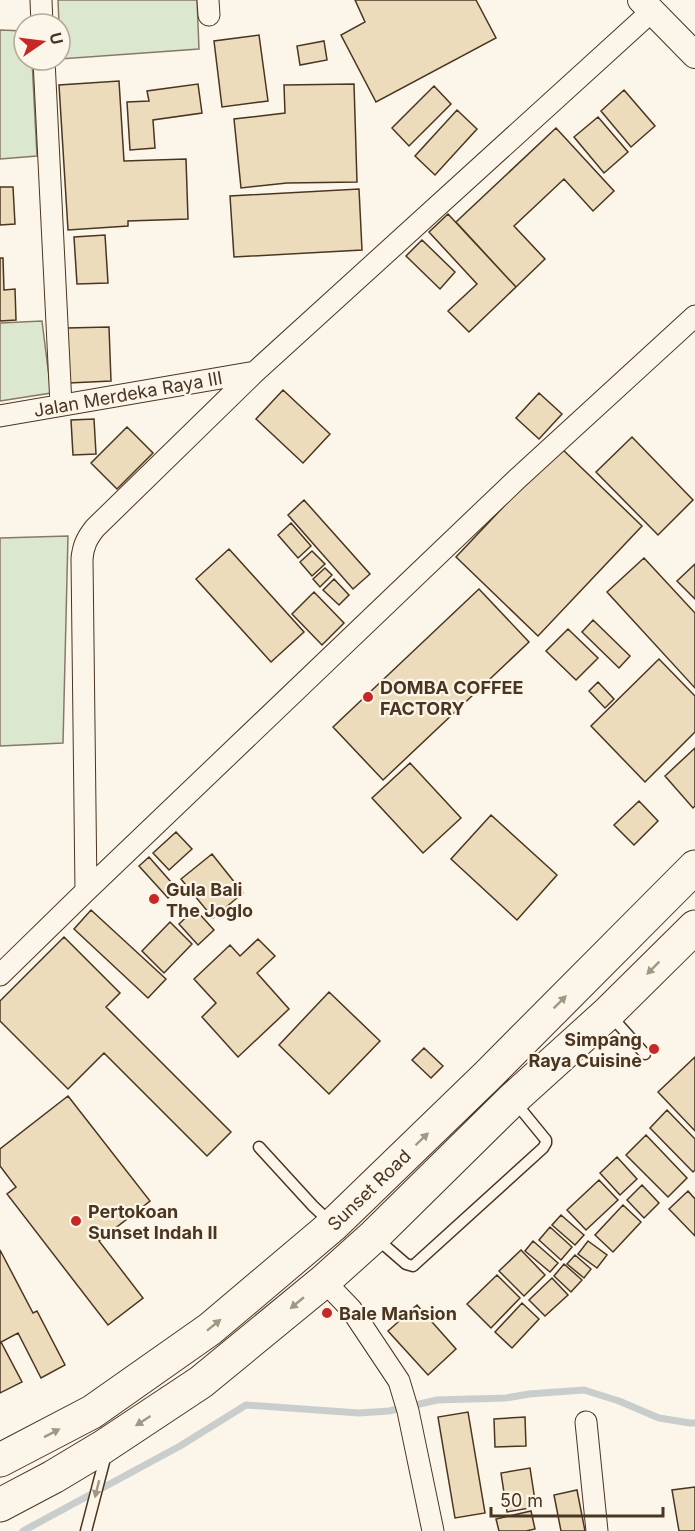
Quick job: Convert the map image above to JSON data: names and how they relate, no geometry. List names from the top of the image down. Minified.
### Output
{"streets":{"highway":["Sunset Road"],"street":["Jalan Merdeka Raya III"]},"places":["DOMBA COFFEE FACTORY","Gula Bali The Joglo","Simpang Raya Cuisine","Pertokoan Sunset Indah II","Bale Mansion"],"scale_bar":"50 m","north":"right"}
